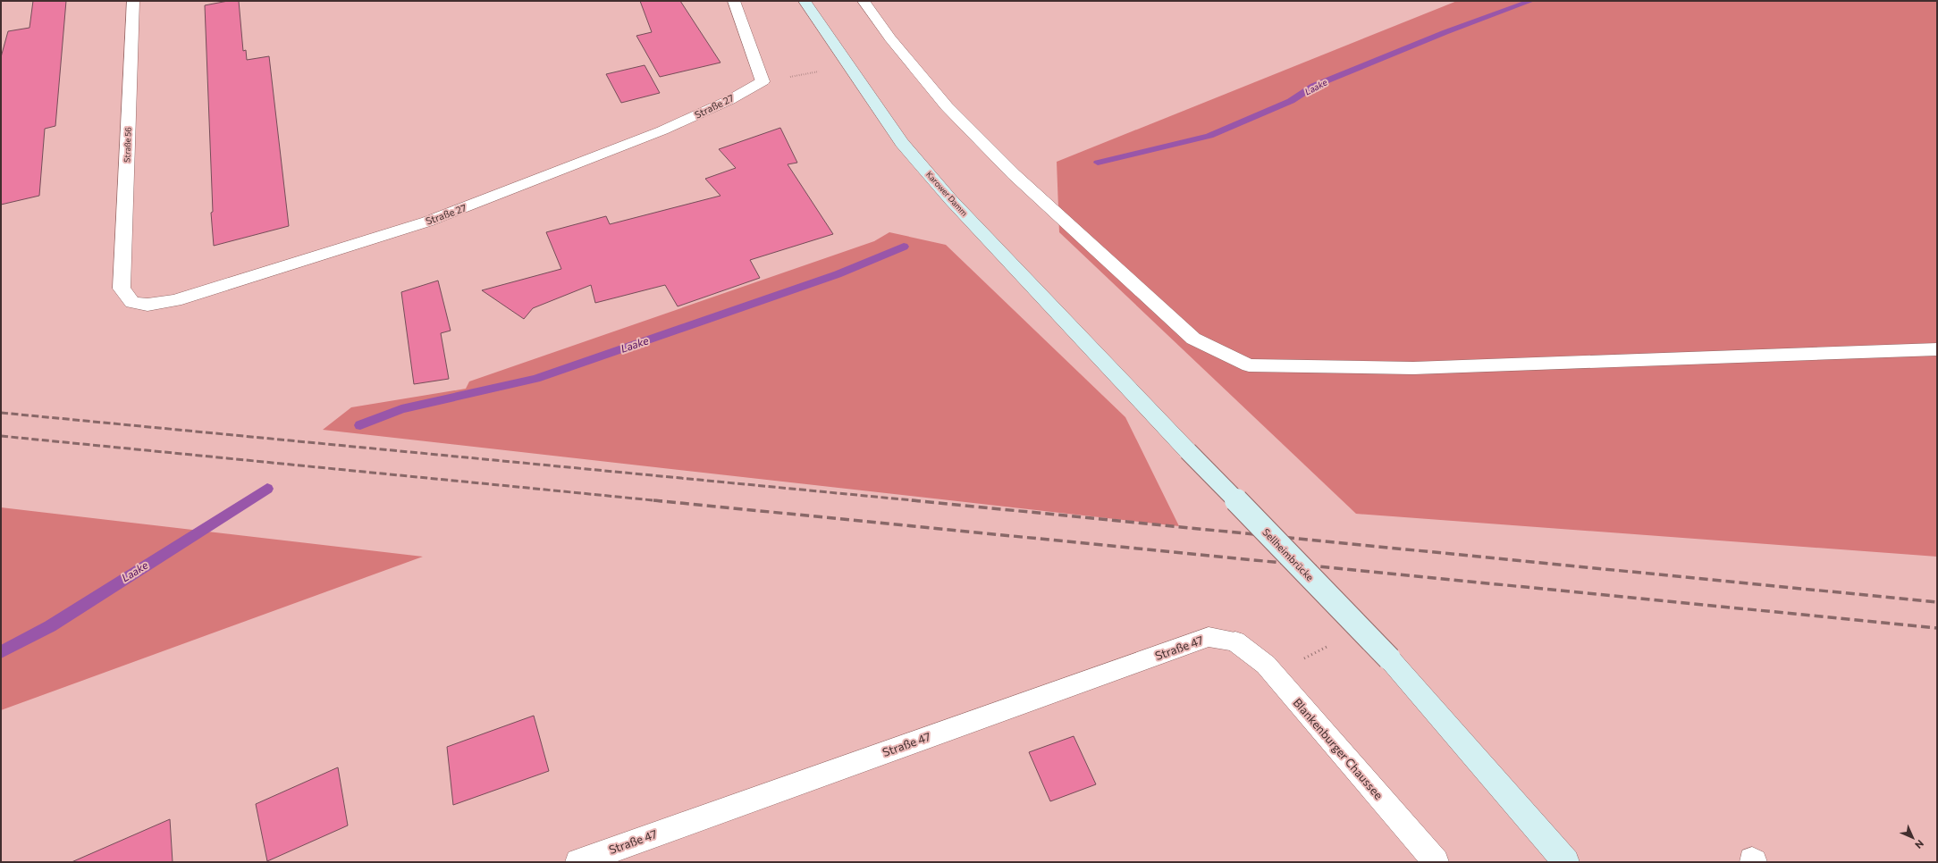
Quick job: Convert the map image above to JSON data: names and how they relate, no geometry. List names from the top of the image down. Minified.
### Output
{"streets":{"main road":["Karower Damm","Sellheimbrücke"],"street":["Straße 27","Straße 56","Straße 47","Blankenburger Chaussee"]},"crossings":[["Straße 27","Straße 56"],["Karower Damm","Sellheimbrücke"],["Straße 47","Blankenburger Chaussee"]],"water":["Laake"],"north":"bottom right"}
